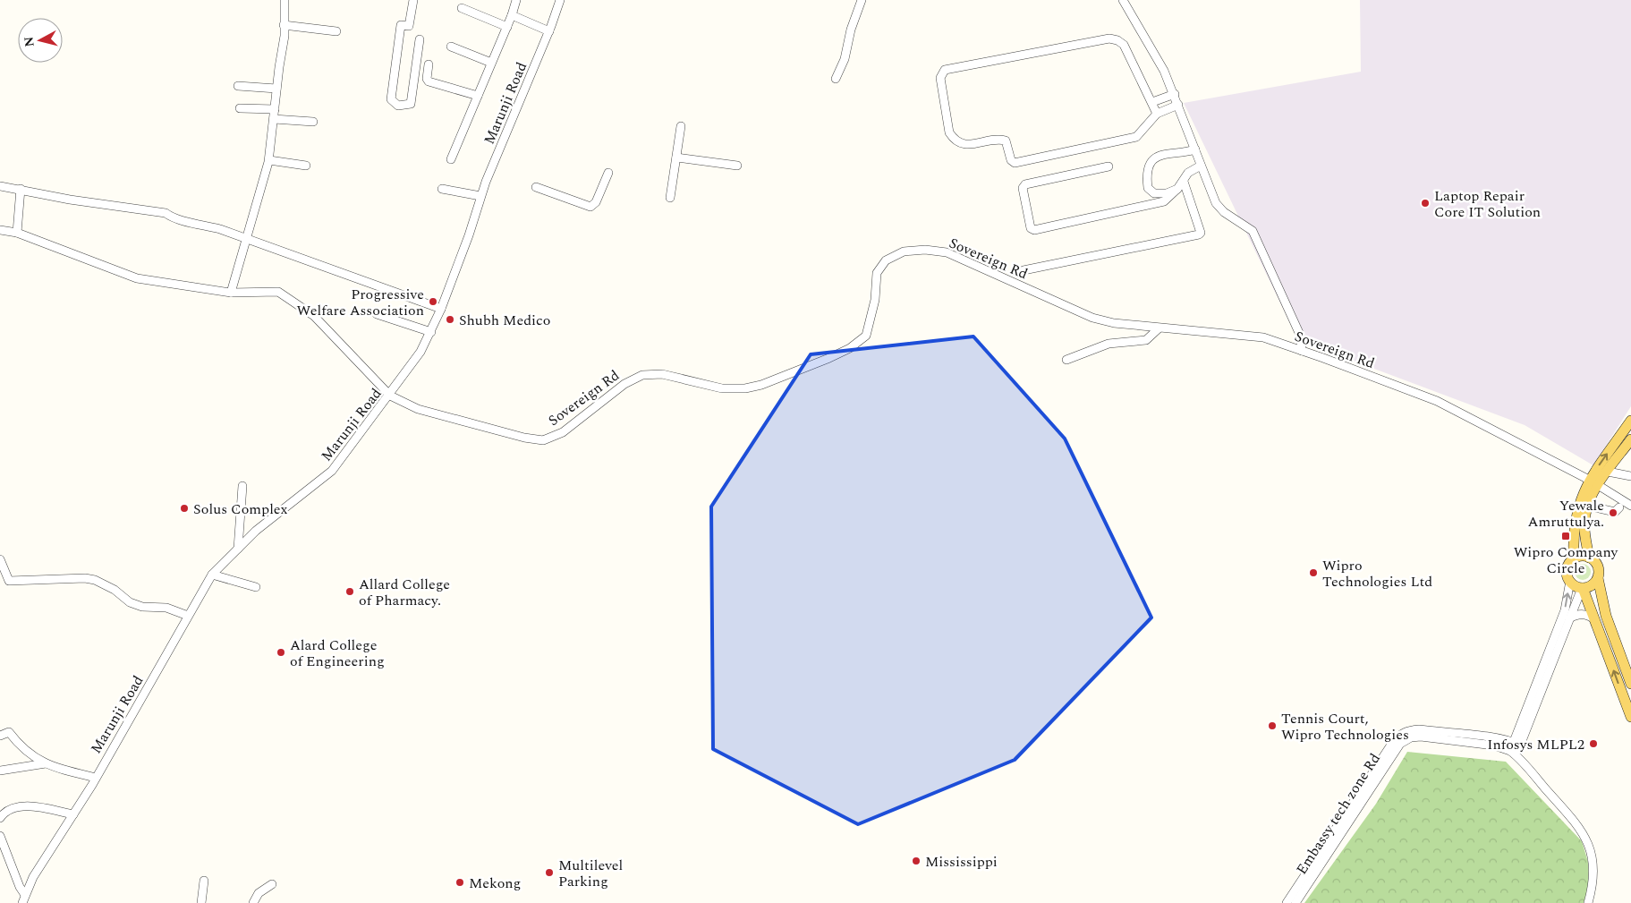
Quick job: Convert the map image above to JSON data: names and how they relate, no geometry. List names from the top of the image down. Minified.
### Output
{"streets":{"street":["Marunji Road","Sovereign Rd","Embassy tech zone Rd"]},"crossings":[["Marunji Road","Sovereign Rd"]],"places":{"other":["Laptop Repair Core IT Solution","Progressive Welfare Association","Shubh Medico","Solus Complex","Yewale Amruttulya.","Wipro Technologies Ltd","Allard College of Pharmacy.","Alard College of Engineering","Tennis Court, Wipro Technologies","Infosys MLPL2","Mississippi","Multilevel Parking","Mekong"],"transit":["Wipro Company Circle"]},"north":"left"}
